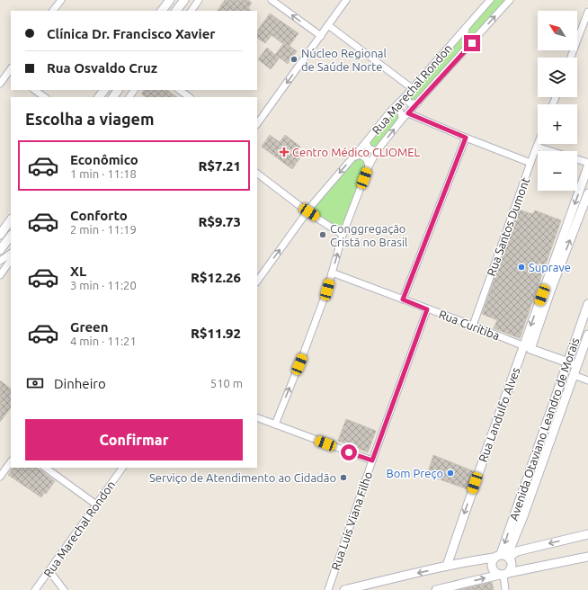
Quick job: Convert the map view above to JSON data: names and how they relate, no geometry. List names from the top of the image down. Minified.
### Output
{"streets":{"street":["Rua Marechal Rondon","Rua Santos Dumont","Rua Curitiba","Rua Landulfo Alves","Avenida Otaviano Leandro de Morais","Rua Luís Viana Filho"]},"crossings":[["Rua Santos Dumont","Rua Curitiba"],["Rua Curitiba","Rua Landulfo Alves"],["Rua Curitiba","Avenida Otaviano Leandro de Morais"],["Rua Curitiba","Rua Luís Viana Filho"]],"one_way":["Rua Landulfo Alves"],"places":{"other":["Núcleo Regional de Saúde Norte","Conggregação Cristã no Brasil","Suprave","Bom Preço","Serviço de Atendimento ao Cidadão"],"health":["Centro Médico CLIOMEL"]},"north":"top left","page":{"map_buttons":["+","−"],"banner":["Clínica Dr. Francisco Xavier","Rua Osvaldo Cruz"],"heading":"Escolha a viagem","list":[{"name":"Econômico","note":"1 min · 11:18","value":"R$7.21"},{"name":"Conforto","note":"2 min · 11:19","value":"R$9.73"},{"name":"XL","note":"3 min · 11:20","value":"R$12.26"},{"name":"Green","note":"4 min · 11:21","value":"R$11.92"}],"pay":["Dinheiro","510 m"],"buttons":"Confirmar"}}
